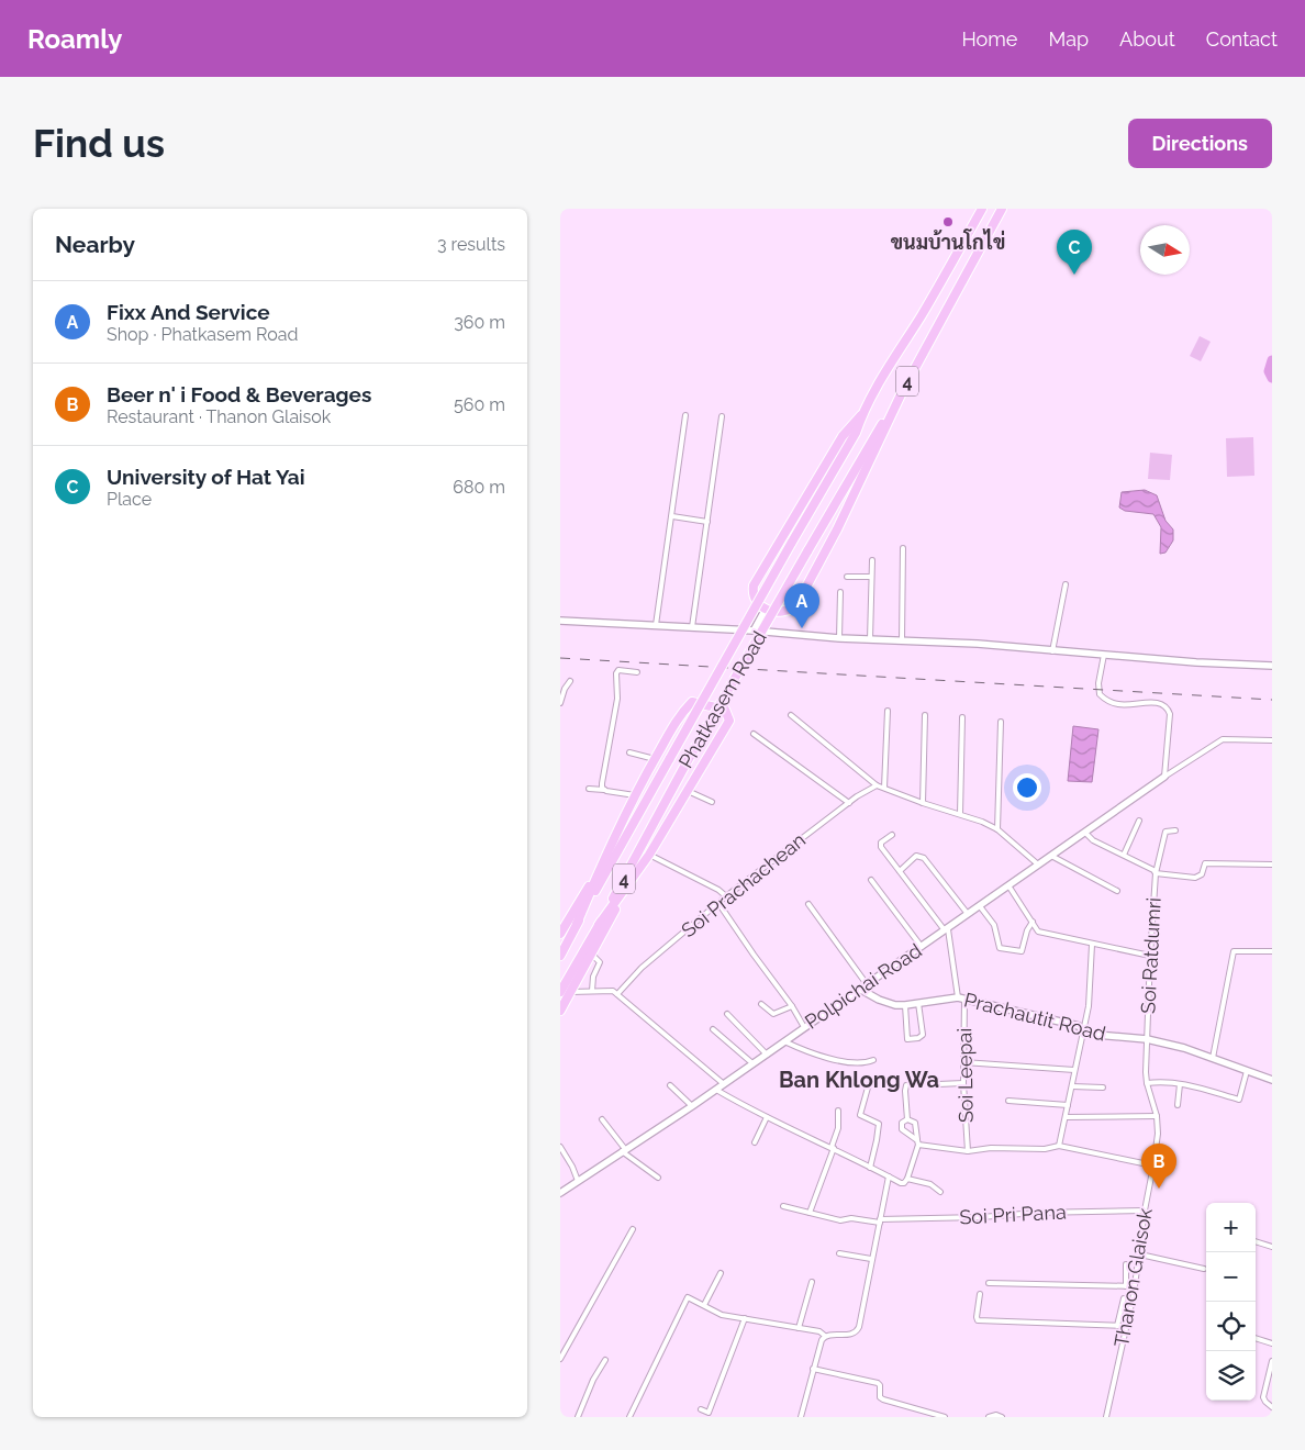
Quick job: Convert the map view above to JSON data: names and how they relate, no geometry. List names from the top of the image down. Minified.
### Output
{"streets":{"highway":["4","Phatkasem Road"],"street":["Soi Prachachean","Soi Ratdumri","Polpichai Road","Prachautit Road","Soi Leepai","Soi Pri Pana","Thanon Glaisok"]},"crossings":[["Soi Ratdumri","Prachautit Road"],["Soi Ratdumri","Thanon Glaisok"],["Polpichai Road","Prachautit Road"],["Polpichai Road","Soi Leepai"],["Prachautit Road","Soi Leepai"],["Prachautit Road","Thanon Glaisok"],["Soi Pri Pana","Thanon Glaisok"]],"districts":["Ban Khlong Wa"],"places":["ขนมบ้านโกไข่"],"north":"right","page":{"header":"Roamly","nav":["Home","Map","About","Contact"],"buttons":"Directions","title":"Find us","heading":["Nearby","3 results"],"pins":["C","A","B"],"list":[{"mark":"A","name":"Fixx And Service","note":"Shop · Phatkasem Road","value":"360 m"},{"mark":"B","name":"Beer n' i Food & Beverages","note":"Restaurant · Thanon Glaisok","value":"560 m"},{"mark":"C","name":"University of Hat Yai","note":"Place","value":"680 m"}],"map_buttons":["+","−"]}}
